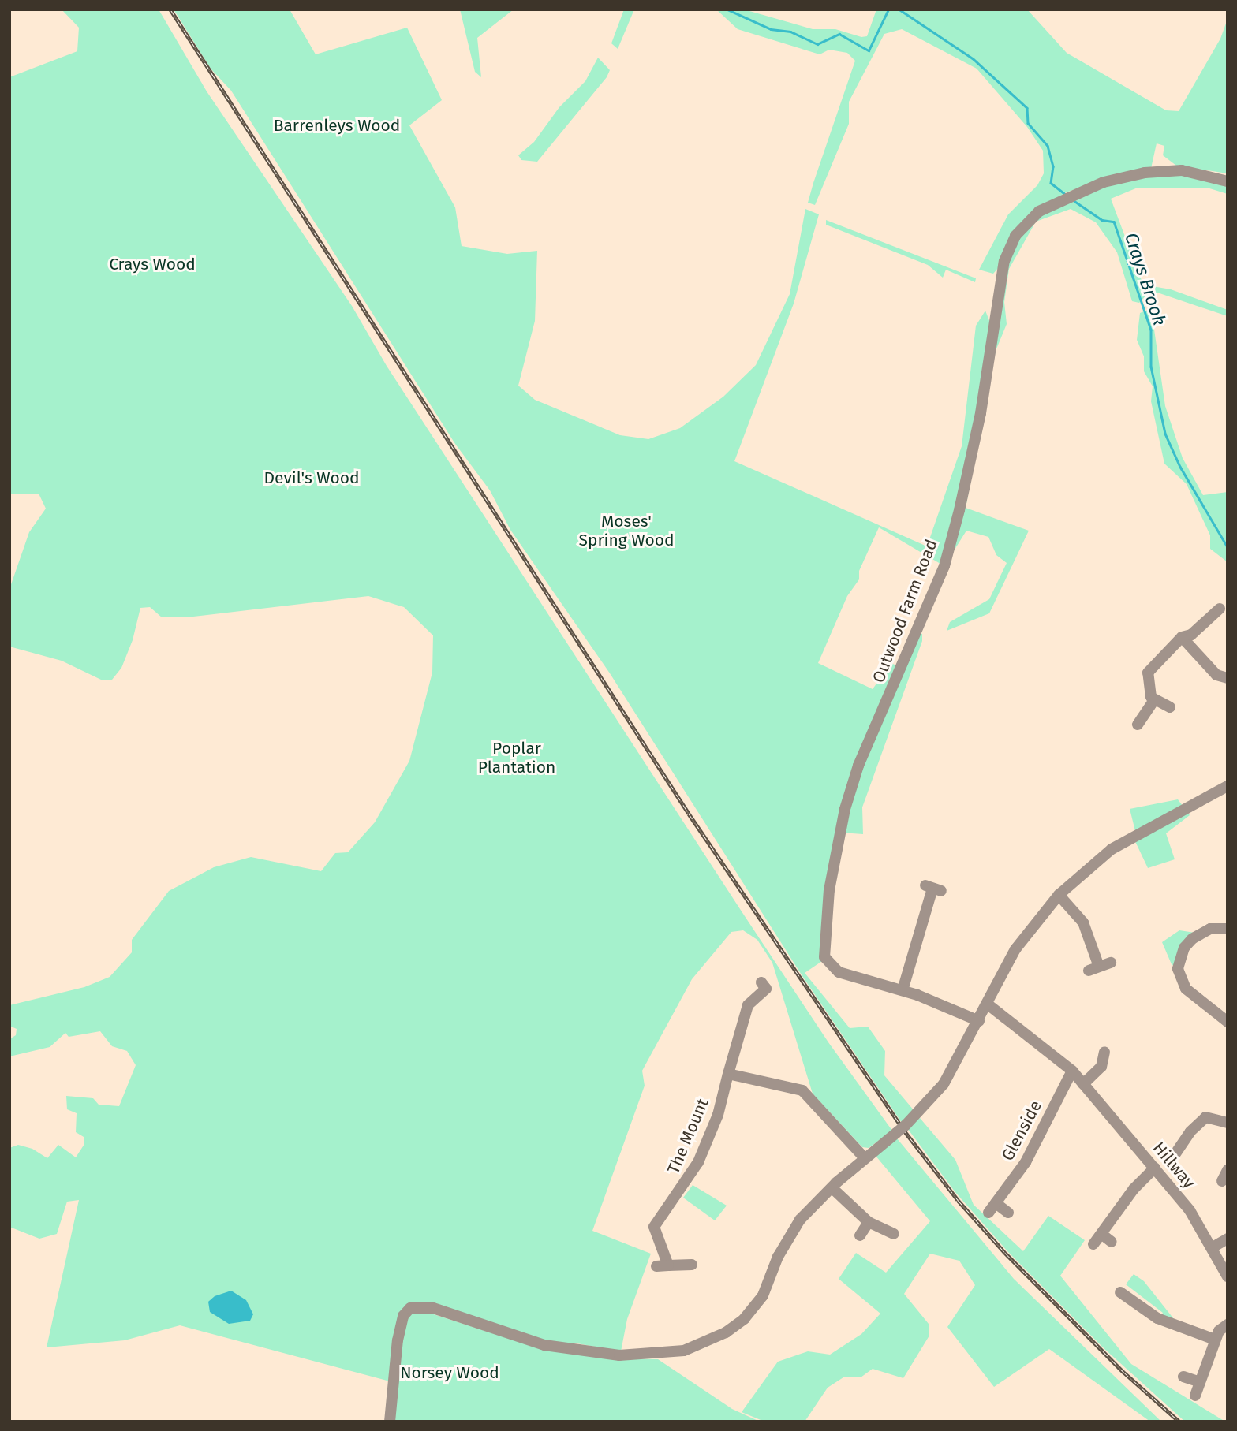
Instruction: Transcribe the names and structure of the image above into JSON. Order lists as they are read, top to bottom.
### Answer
{
  "streets": {
    "street": [
      "Outwood Farm Road",
      "Glenside",
      "The Mount",
      "Hillway"
    ]
  },
  "crossings": [
    ["Glenside", "Hillway"]
  ],
  "water": ["Crays Brook"],
  "parks": [
    "Barrenleys Wood",
    "Crays Wood",
    "Devil's Wood",
    "Moses' Spring Wood",
    "Poplar Plantation",
    "Norsey Wood"
  ]
}
